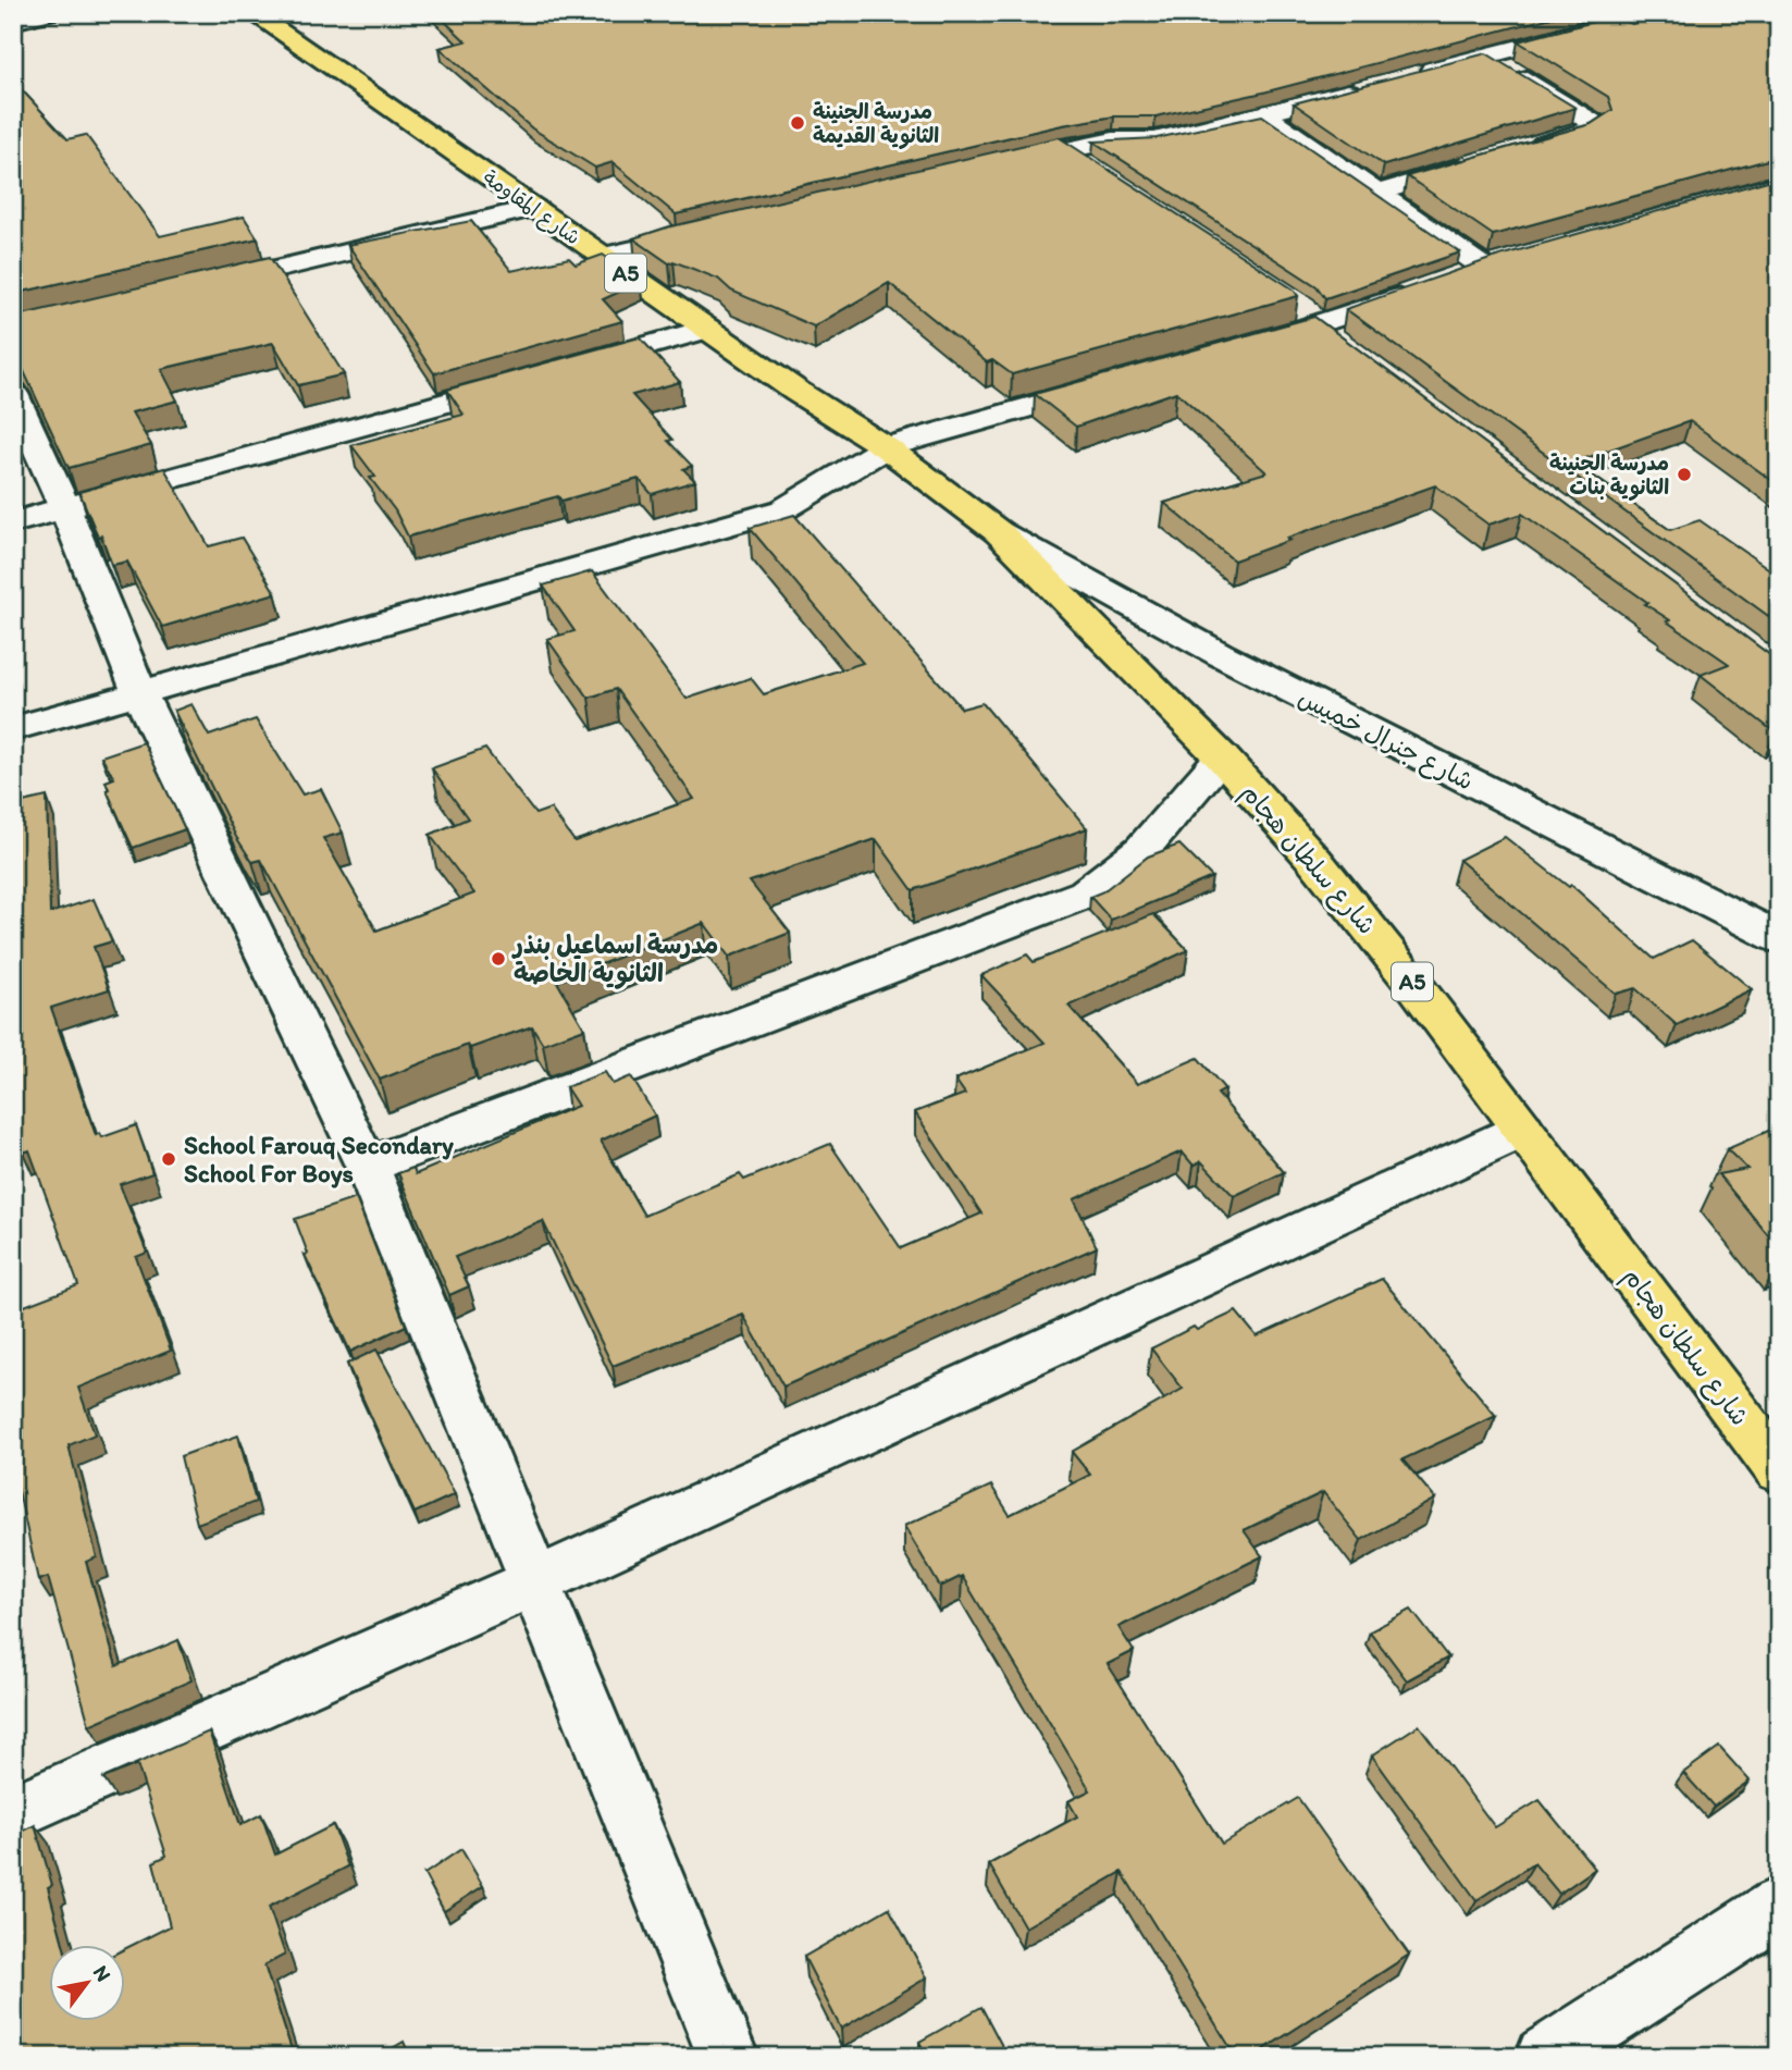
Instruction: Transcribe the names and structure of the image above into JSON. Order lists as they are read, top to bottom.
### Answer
{
  "streets": {
    "highway": ["شارع المقاومة", "A5", "شارع سلطان هجام"],
    "street": ["شارع جنرال خميس"]
  },
  "crossings": [
    ["شارع المقاومة", "شارع جنرال خميس"],
    ["شارع المقاومة", "شارع سلطان هجام"],
    ["شارع جنرال خميس", "شارع سلطان هجام"]
  ],
  "places": [
    "مدرسة الجنينة الثانوية القديمة",
    "مدرسة الجنينة الثانوية بنات",
    "مدرسة اسماعيل بنذر الثانوية الخاصة",
    "School Farouq Secondary School For Boys"
  ],
  "north": "top right"
}
